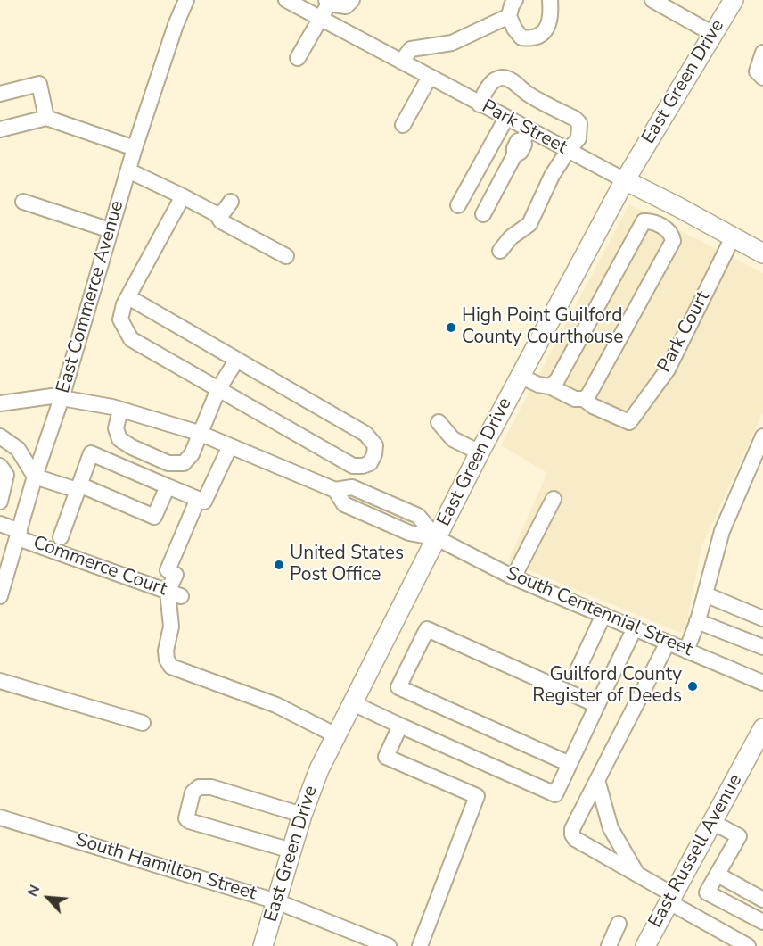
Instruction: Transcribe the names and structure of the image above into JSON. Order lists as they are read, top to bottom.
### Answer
{
  "streets": {
    "main road": ["East Green Drive", "Park Street", "East Russell Avenue"],
    "street": [
      "East Commerce Avenue",
      "Park Court",
      "Commerce Court",
      "South Centennial Street",
      "South Hamilton Street"
    ]
  },
  "crossings": [
    ["East Green Drive", "Park Street"],
    ["East Green Drive", "South Centennial Street"],
    ["East Green Drive", "South Hamilton Street"],
    ["Park Street", "Park Court"],
    ["East Commerce Avenue", "Commerce Court"],
    ["East Commerce Avenue", "South Centennial Street"]
  ],
  "places": ["High Point Guilford County Courthouse", "United States Post Office", "Guilford County Register of Deeds"],
  "north": "top left"
}
